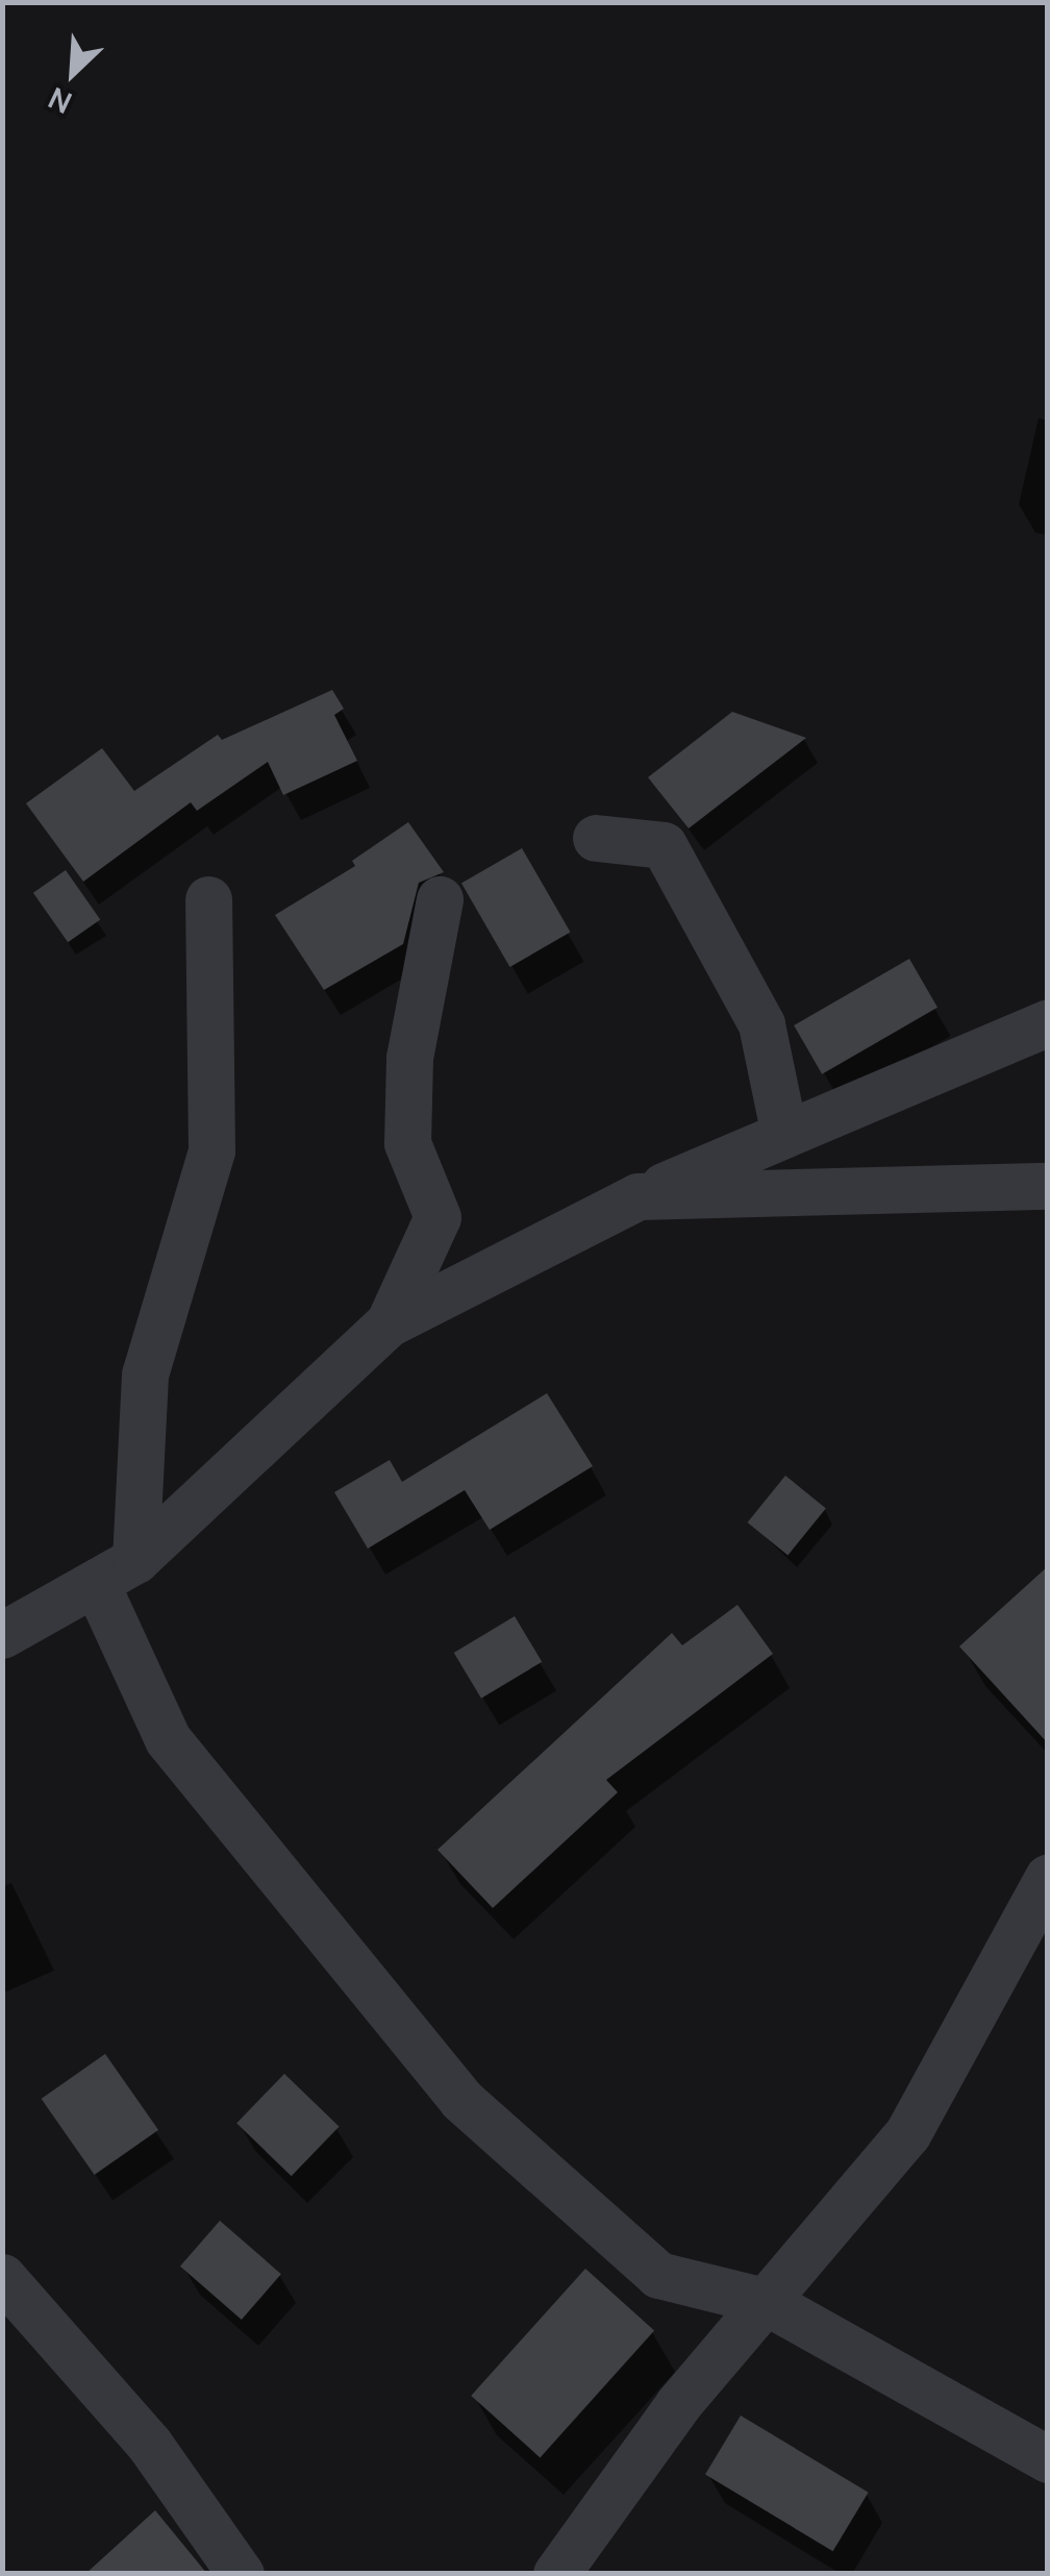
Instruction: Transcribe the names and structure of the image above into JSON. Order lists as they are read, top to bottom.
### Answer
{
  "north": "bottom left"
}
